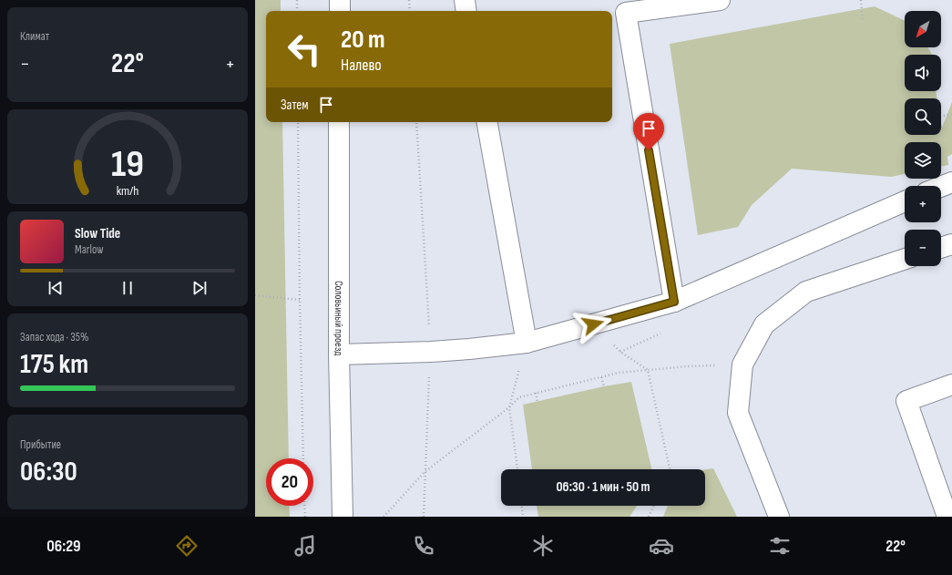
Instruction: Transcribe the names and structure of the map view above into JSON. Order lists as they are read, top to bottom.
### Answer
{
  "streets": {
    "street": ["Соловьиный проезд"]
  },
  "north": "bottom left",
  "page": {
    "tile": [
      "Климат",
      ["Запас хода · 35%", "175 km"],
      ["Прибытие", "06:30"]
    ],
    "map_buttons": ["+", "−"],
    "turn": ["20 m", "Налево"],
    "heat": ["−", "22°", "+"],
    "then": "Затем",
    "song": ["Slow Tide", "Marlow"],
    "limit": "20",
    "trip": "06:30 · 1 мин · 50 m",
    "tabs": ["06:29", "22°"],
    "gauge": ["19", "km/h"]
  }
}
